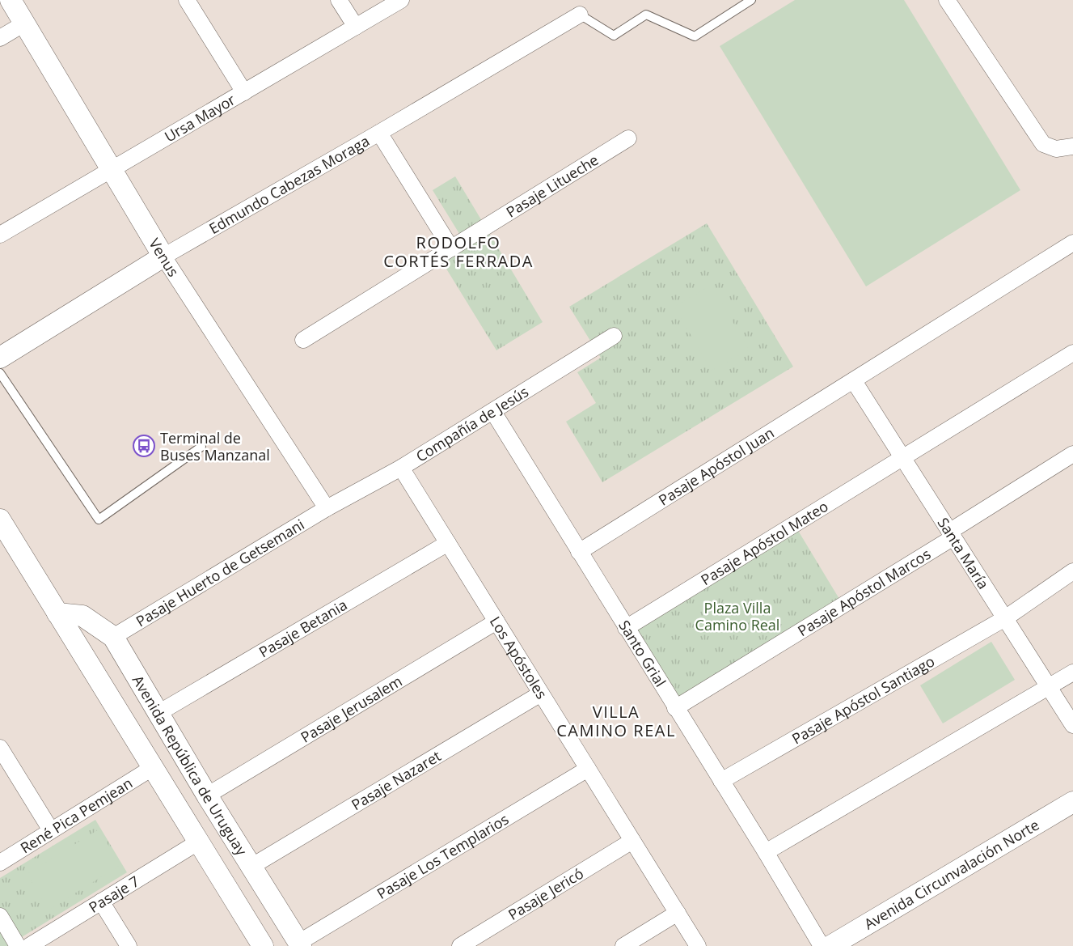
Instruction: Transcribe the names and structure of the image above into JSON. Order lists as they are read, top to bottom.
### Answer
{
  "streets": {
    "street": [
      "Ursa Mayor",
      "Edmundo Cabezas Moraga",
      "Pasaje Litueche",
      "Venus",
      "Compañía de Jesús",
      "Pasaje Apóstol Juan",
      "Pasaje Apóstol Mateo",
      "Santa María",
      "Pasaje Huerto de Getsemani",
      "Pasaje Apóstol Marcos",
      "Pasaje Betania",
      "Santo Grial",
      "Los Apóstoles",
      "Pasaje Apóstol Santiago",
      "Pasaje Jerusalem",
      "Avenida República de Uruguay",
      "Pasaje Nazaret",
      "René Pica Pemjean",
      "Pasaje Los Templarios",
      "Avenida Circunvalación Norte",
      "Pasaje Jericó",
      "Pasaje 7"
    ]
  },
  "crossings": [
    ["Ursa Mayor", "Venus"],
    ["Edmundo Cabezas Moraga", "Venus"],
    ["Venus", "Compañía de Jesús"],
    ["Venus", "Pasaje Huerto de Getsemani"],
    ["Compañía de Jesús", "Pasaje Huerto de Getsemani"],
    ["Compañía de Jesús", "Santo Grial"],
    ["Compañía de Jesús", "Los Apóstoles"],
    ["Pasaje Apóstol Juan", "Santa María"],
    ["Pasaje Apóstol Juan", "Santo Grial"],
    ["Pasaje Apóstol Mateo", "Santa María"],
    ["Pasaje Apóstol Mateo", "Santo Grial"],
    ["Santa María", "Pasaje Apóstol Marcos"],
    ["Santa María", "Pasaje Apóstol Santiago"],
    ["Pasaje Huerto de Getsemani", "Avenida República de Uruguay"],
    ["Pasaje Apóstol Marcos", "Santo Grial"],
    ["Pasaje Betania", "Los Apóstoles"],
    ["Pasaje Betania", "Avenida República de Uruguay"],
    ["Santo Grial", "Pasaje Apóstol Santiago"],
    ["Los Apóstoles", "Pasaje Jerusalem"],
    ["Los Apóstoles", "Pasaje Nazaret"],
    ["Los Apóstoles", "Pasaje Los Templarios"],
    ["Los Apóstoles", "Pasaje Jericó"],
    ["Pasaje Jerusalem", "Avenida República de Uruguay"],
    ["Avenida República de Uruguay", "Pasaje Nazaret"],
    ["Avenida República de Uruguay", "Pasaje Los Templarios"]
  ],
  "districts": ["RODOLFO CORTÉS FERRADA", "VILLA CAMINO REAL"],
  "parks": ["Plaza Villa Camino Real"],
  "places": {
    "bus stop": ["Terminal de Buses Manzanal"]
  }
}
